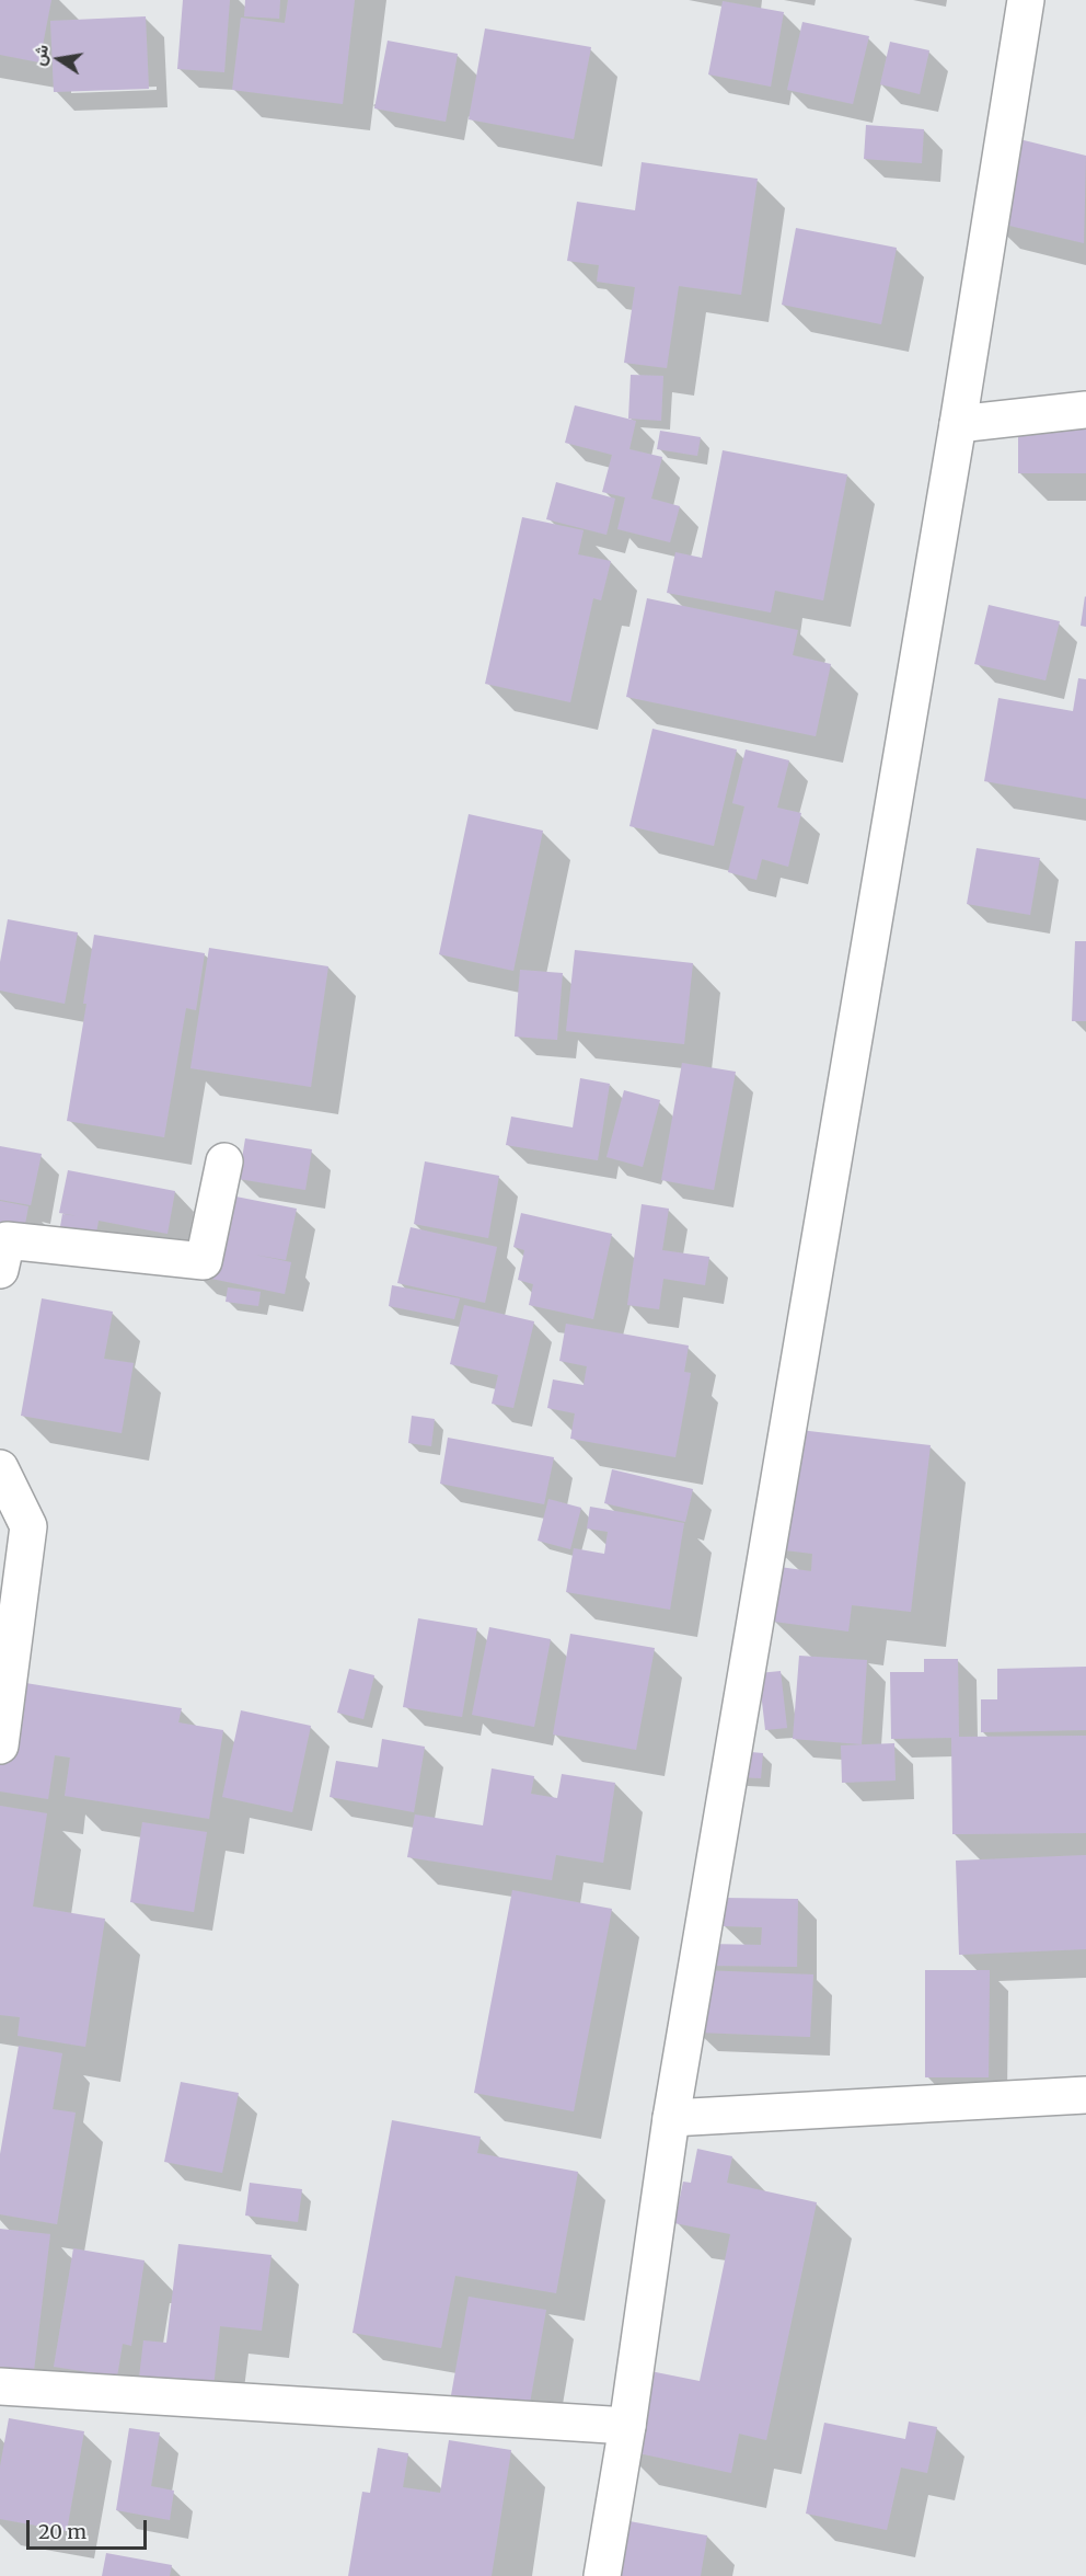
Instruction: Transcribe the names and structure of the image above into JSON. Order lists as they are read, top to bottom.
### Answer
{
  "scale_bar": "20 m",
  "north": "left"
}
